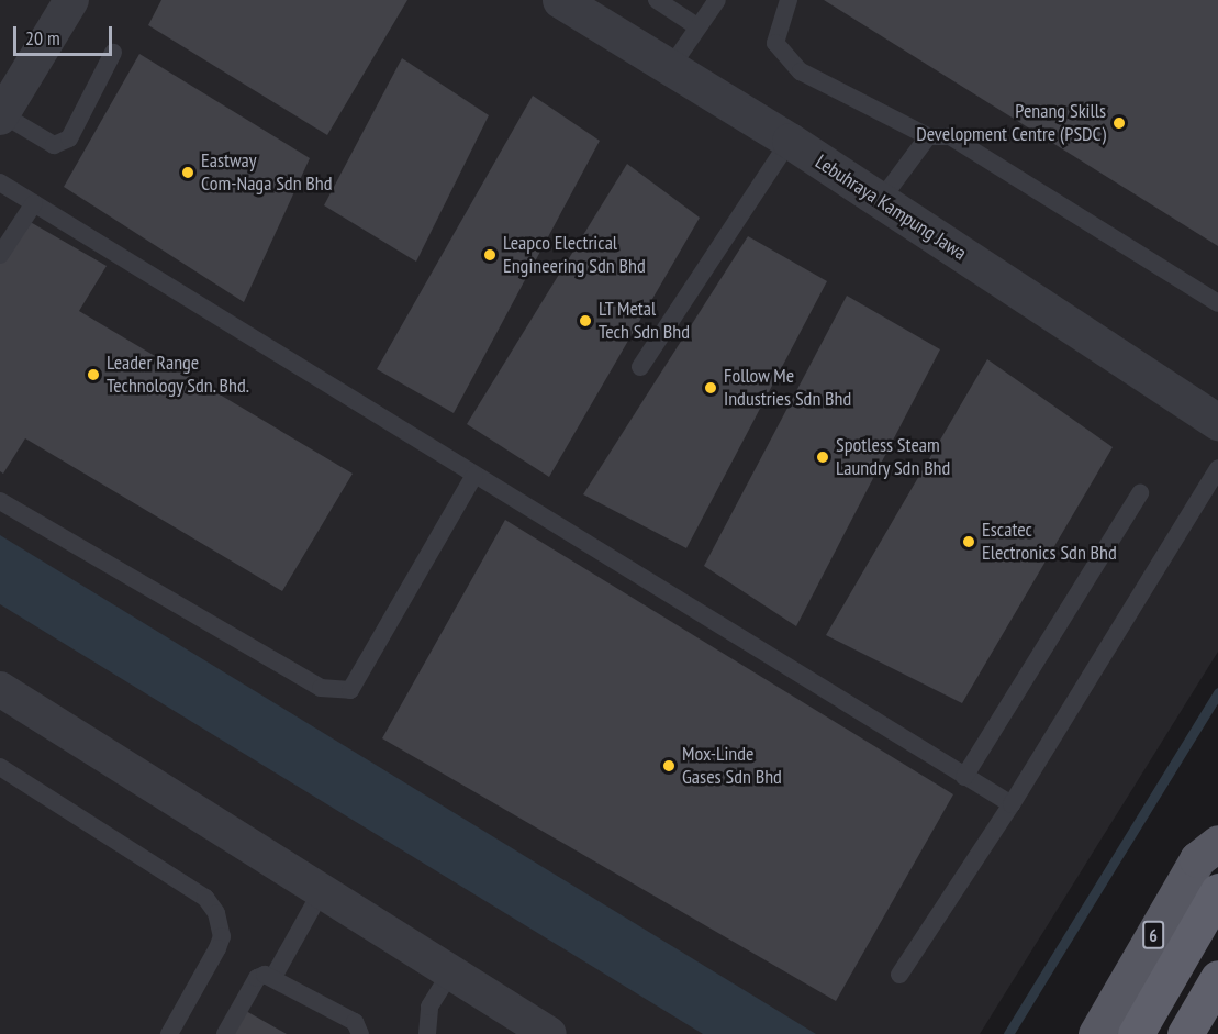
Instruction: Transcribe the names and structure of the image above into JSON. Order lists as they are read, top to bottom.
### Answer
{
  "streets": {
    "highway": ["6"],
    "street": ["Lebuhraya Kampung Jawa"]
  },
  "places": [
    "Penang Skills Development Centre (PSDC)",
    "Eastway Com-Naga Sdn Bhd",
    "Leapco Electrical Engineering Sdn Bhd",
    "LT Metal Tech Sdn Bhd",
    "Leader Range Technology Sdn. Bhd.",
    "Follow Me Industries Sdn Bhd",
    "Spotless Steam Laundry Sdn Bhd",
    "Escatec Electronics Sdn Bhd",
    "Mox-Linde Gases Sdn Bhd"
  ],
  "scale_bar": "20 m"
}
